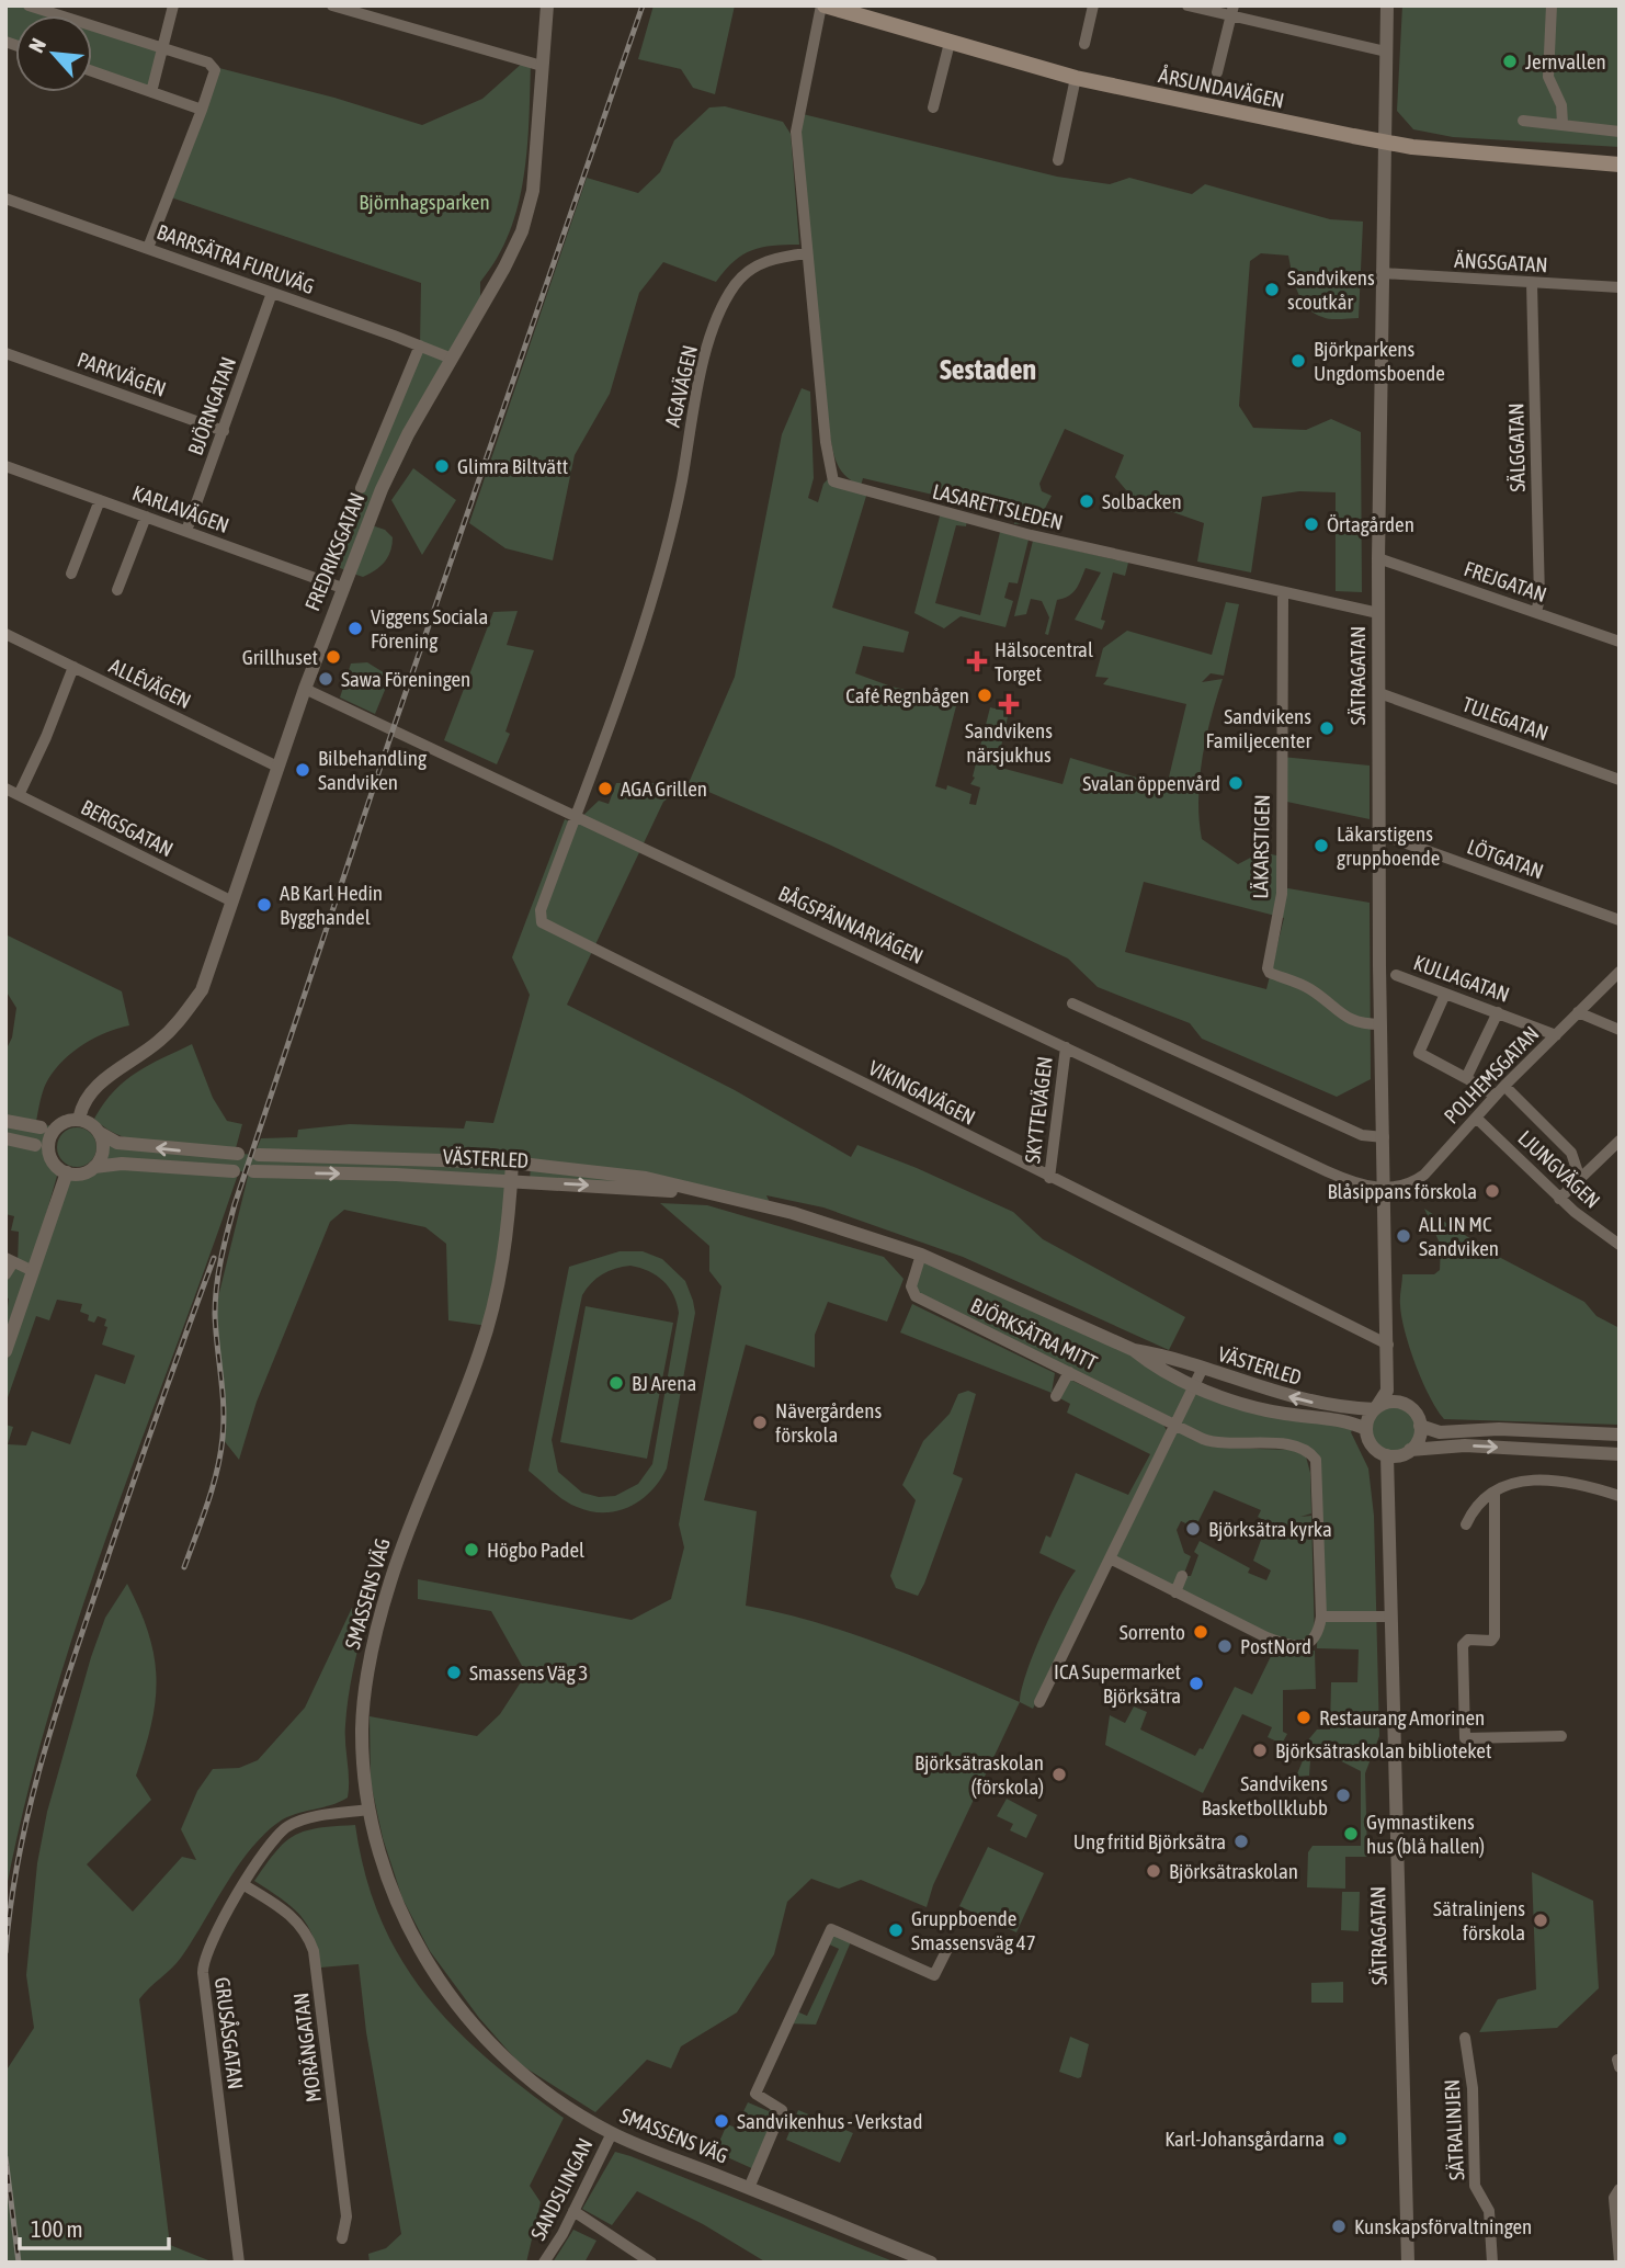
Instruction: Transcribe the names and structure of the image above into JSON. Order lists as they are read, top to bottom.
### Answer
{
  "streets": {
    "main road": ["ÅRSUNDAVÄGEN"],
    "street": [
      "BARRSÄTRA FURUVÄG",
      "ÄNGSGATAN",
      "PARKVÄGEN",
      "AGAVÄGEN",
      "BJÖRNGATAN",
      "SÄLGGATAN",
      "LASARETTSLEDEN",
      "KARLAVÄGEN",
      "FREDRIKSGATAN",
      "FREJGATAN",
      "SÄTRAGATAN",
      "ALLÉVÄGEN",
      "TULEGATAN",
      "BERGSGATAN",
      "LÄKARSTIGEN",
      "LÖTGATAN",
      "BÅGSPÄNNARVÄGEN",
      "KULLAGATAN",
      "POLHEMSGATAN",
      "VIKINGAVÄGEN",
      "SKYTTEVÄGEN",
      "VÄSTERLED",
      "LJUNGVÄGEN",
      "BJÖRKSÄTRA MITT",
      "SMASSENS VÄG",
      "GRUSÅSGATAN",
      "MORÄNGATAN",
      "SÄTRALINJEN",
      "SANDSLINGAN"
    ]
  },
  "crossings": [
    ["ÅRSUNDAVÄGEN", "SÄTRAGATAN"],
    ["BARRSÄTRA FURUVÄG", "BJÖRNGATAN"],
    ["BARRSÄTRA FURUVÄG", "FREDRIKSGATAN"],
    ["ÄNGSGATAN", "SÄLGGATAN"],
    ["ÄNGSGATAN", "SÄTRAGATAN"],
    ["PARKVÄGEN", "BJÖRNGATAN"],
    ["AGAVÄGEN", "LASARETTSLEDEN"],
    ["AGAVÄGEN", "BÅGSPÄNNARVÄGEN"],
    ["AGAVÄGEN", "VIKINGAVÄGEN"],
    ["BJÖRNGATAN", "KARLAVÄGEN"],
    ["SÄLGGATAN", "FREJGATAN"],
    ["LASARETTSLEDEN", "SÄTRAGATAN"],
    ["LASARETTSLEDEN", "LÄKARSTIGEN"],
    ["KARLAVÄGEN", "FREDRIKSGATAN"],
    ["FREDRIKSGATAN", "ALLÉVÄGEN"],
    ["FREDRIKSGATAN", "BERGSGATAN"],
    ["FREDRIKSGATAN", "BÅGSPÄNNARVÄGEN"],
    ["FREJGATAN", "SÄTRAGATAN"],
    ["SÄTRAGATAN", "TULEGATAN"],
    ["SÄTRAGATAN", "LÄKARSTIGEN"],
    ["SÄTRAGATAN", "LÖTGATAN"],
    ["SÄTRAGATAN", "BÅGSPÄNNARVÄGEN"],
    ["SÄTRAGATAN", "POLHEMSGATAN"],
    ["SÄTRAGATAN", "VIKINGAVÄGEN"],
    ["SÄTRAGATAN", "VÄSTERLED"],
    ["BÅGSPÄNNARVÄGEN", "POLHEMSGATAN"],
    ["BÅGSPÄNNARVÄGEN", "VIKINGAVÄGEN"],
    ["BÅGSPÄNNARVÄGEN", "SKYTTEVÄGEN"],
    ["KULLAGATAN", "POLHEMSGATAN"],
    ["POLHEMSGATAN", "LJUNGVÄGEN"],
    ["VIKINGAVÄGEN", "SKYTTEVÄGEN"],
    ["VÄSTERLED", "BJÖRKSÄTRA MITT"],
    ["VÄSTERLED", "SMASSENS VÄG"],
    ["SMASSENS VÄG", "GRUSÅSGATAN"],
    ["SMASSENS VÄG", "SANDSLINGAN"],
    ["GRUSÅSGATAN", "MORÄNGATAN"]
  ],
  "districts": ["Sestaden"],
  "parks": ["Björnhagsparken"],
  "places": {
    "other": [
      "Jernvallen",
      "Sandvikens scoutkår",
      "Björkparkens Ungdomsboende",
      "Glimra Biltvätt",
      "Solbacken",
      "Örtagården",
      "Viggens Sociala Förening",
      "Grillhuset",
      "Sawa Föreningen",
      "Café Regnbågen",
      "Sandvikens Familjecenter",
      "Bilbehandling Sandviken",
      "Svalan öppenvård",
      "AGA Grillen",
      "Läkarstigens gruppboende",
      "AB Karl Hedin Bygghandel",
      "Blåsippans förskola",
      "ALL IN MC Sandviken",
      "BJ Arena",
      "Nävergårdens förskola",
      "Björksätra kyrka",
      "Högbo Padel",
      "Sorrento",
      "PostNord",
      "Smassens Väg 3",
      "ICA Supermarket Björksätra",
      "Restaurang Amorinen",
      "Björksätraskolan biblioteket",
      "Björksätraskolan (förskola)",
      "Sandvikens Basketbollklubb",
      "Gymnastikens hus (blå hallen)",
      "Ung fritid Björksätra",
      "Björksätraskolan",
      "Sätralinjens förskola",
      "Gruppboende Smassensväg 47",
      "Sandvikenhus - Verkstad",
      "Karl-Johansgårdarna",
      "Kunskapsförvaltningen"
    ],
    "health": ["Hälsocentral Torget", "Sandvikens närsjukhus"]
  },
  "scale_bar": "100 m",
  "north": "top left"
}
